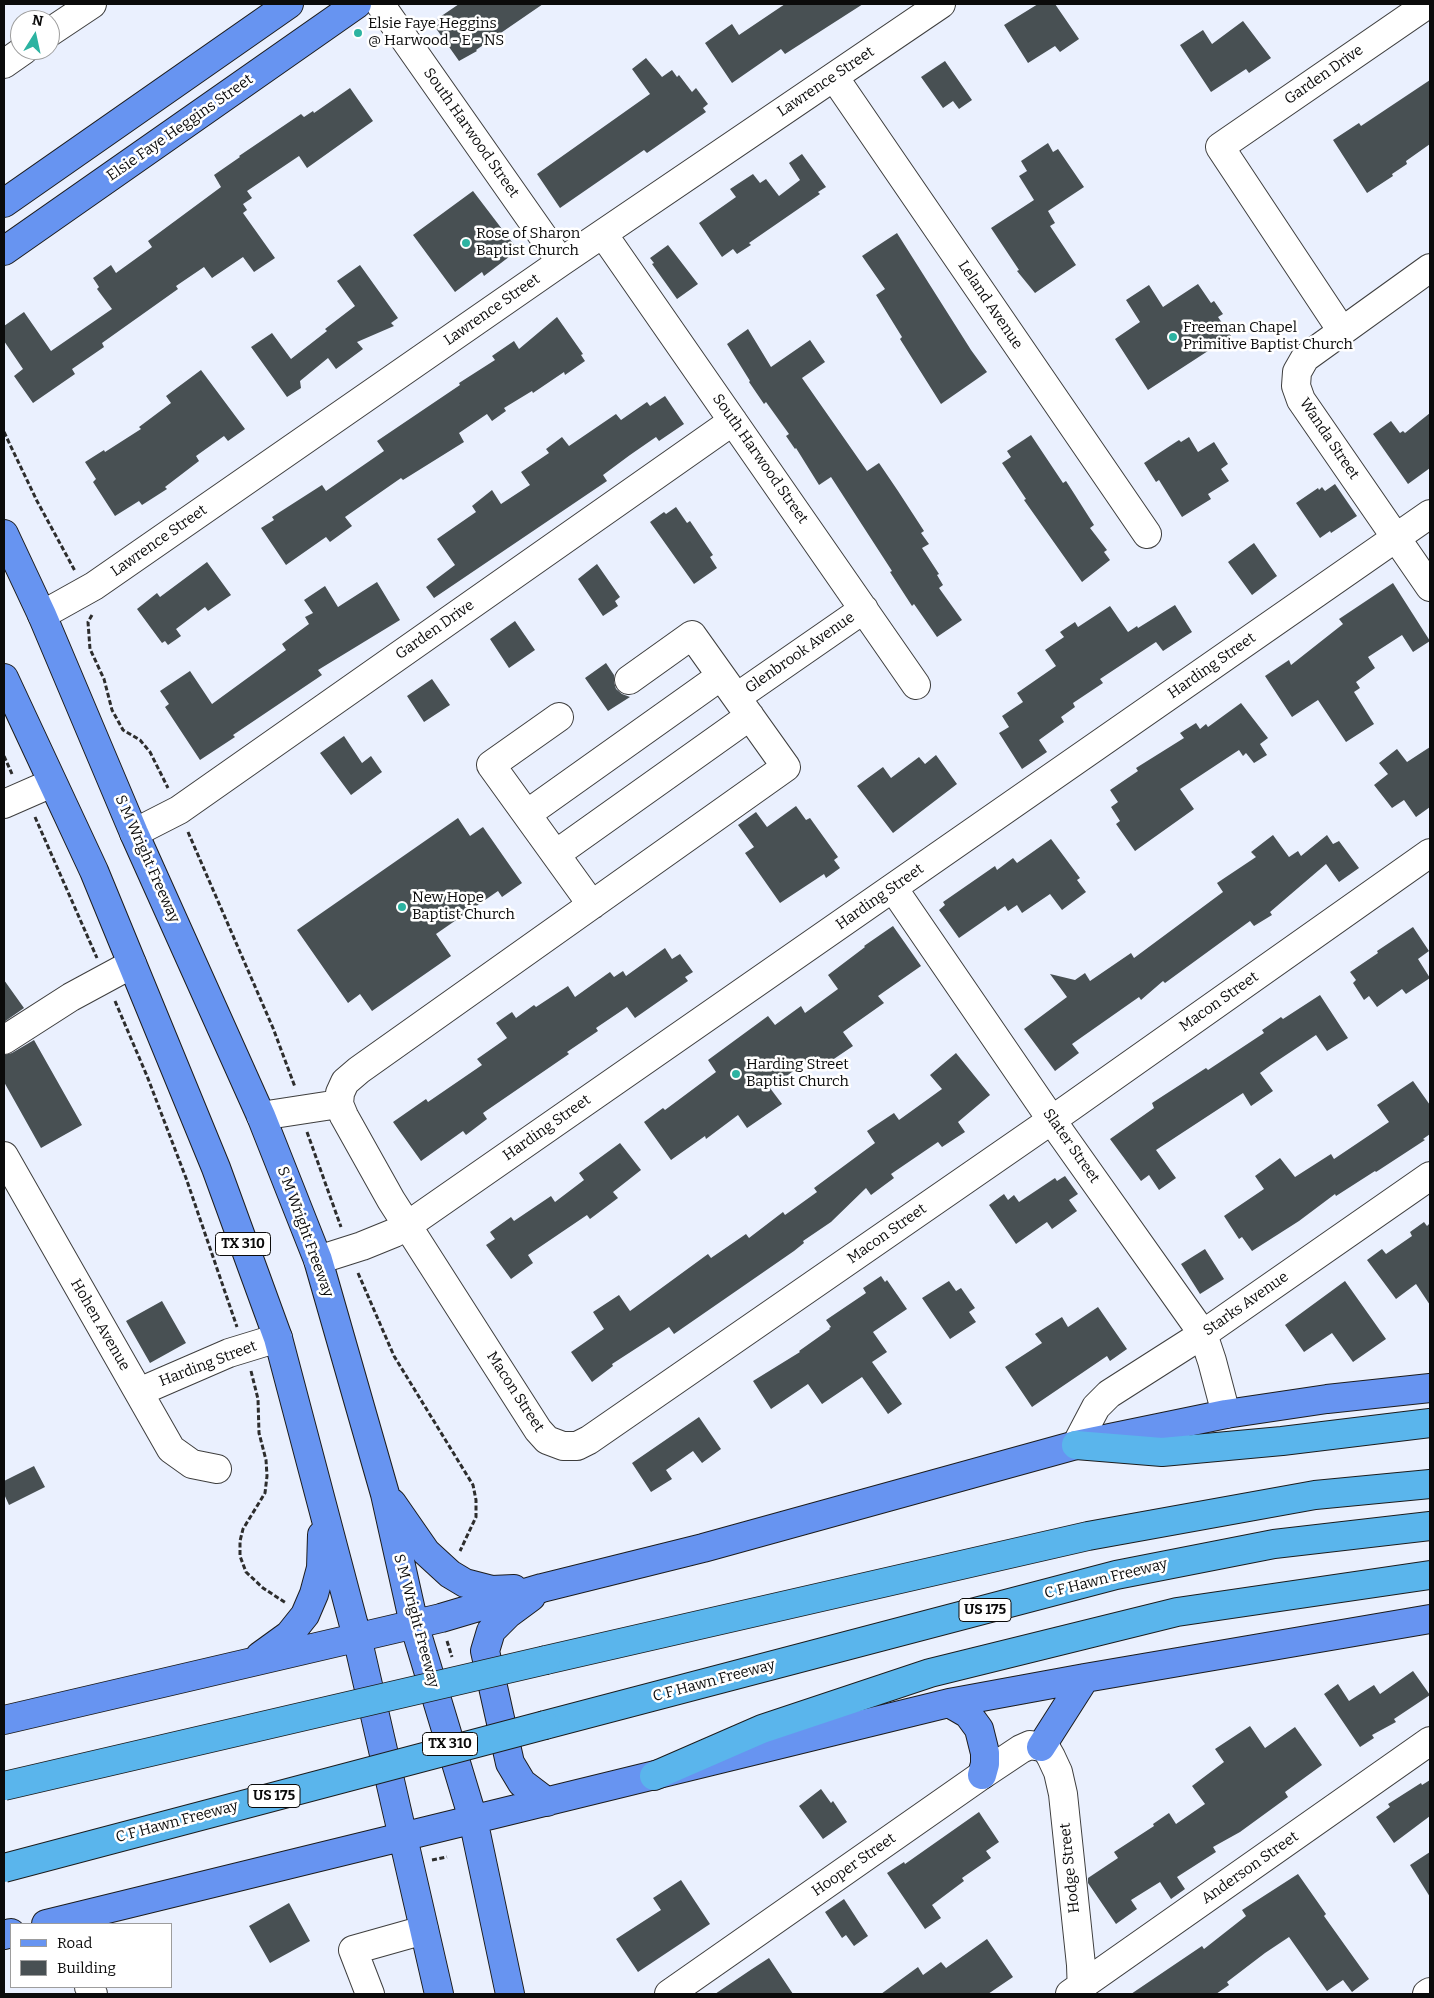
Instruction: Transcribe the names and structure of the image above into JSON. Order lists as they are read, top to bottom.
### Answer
{
  "streets": {
    "highway": ["C F Hawn Freeway", "US 175"],
    "main road": ["Elsie Faye Heggins Street", "S M Wright Freeway", "TX 310"],
    "street": [
      "Garden Drive",
      "Lawrence Street",
      "South Harwood Street",
      "Leland Avenue",
      "Wanda Street",
      "Glenbrook Avenue",
      "Harding Street",
      "Macon Street",
      "Slater Street",
      "Starks Avenue",
      "Hohen Avenue",
      "Hooper Street",
      "Hodge Street",
      "Anderson Street"
    ]
  },
  "crossings": [
    ["Garden Drive", "South Harwood Street"],
    ["Garden Drive", "Wanda Street"],
    ["Garden Drive", "S M Wright Freeway"],
    ["Lawrence Street", "South Harwood Street"],
    ["Lawrence Street", "Leland Avenue"],
    ["Lawrence Street", "S M Wright Freeway"],
    ["South Harwood Street", "Glenbrook Avenue"],
    ["Wanda Street", "Harding Street"],
    ["Harding Street", "S M Wright Freeway"],
    ["Harding Street", "Macon Street"],
    ["Harding Street", "Slater Street"],
    ["Harding Street", "TX 310"],
    ["Harding Street", "Hohen Avenue"],
    ["Macon Street", "Slater Street"],
    ["Slater Street", "Starks Avenue"],
    ["Hooper Street", "Hodge Street"],
    ["Hodge Street", "Anderson Street"]
  ],
  "places": [
    "Elsie Faye Heggins @ Harwood - E - NS",
    "Rose of Sharon Baptist Church",
    "Freeman Chapel Primitive Baptist Church",
    "New Hope Baptist Church",
    "Harding Street Baptist Church"
  ],
  "legend": ["Road", "Building"],
  "north": "top"
}
